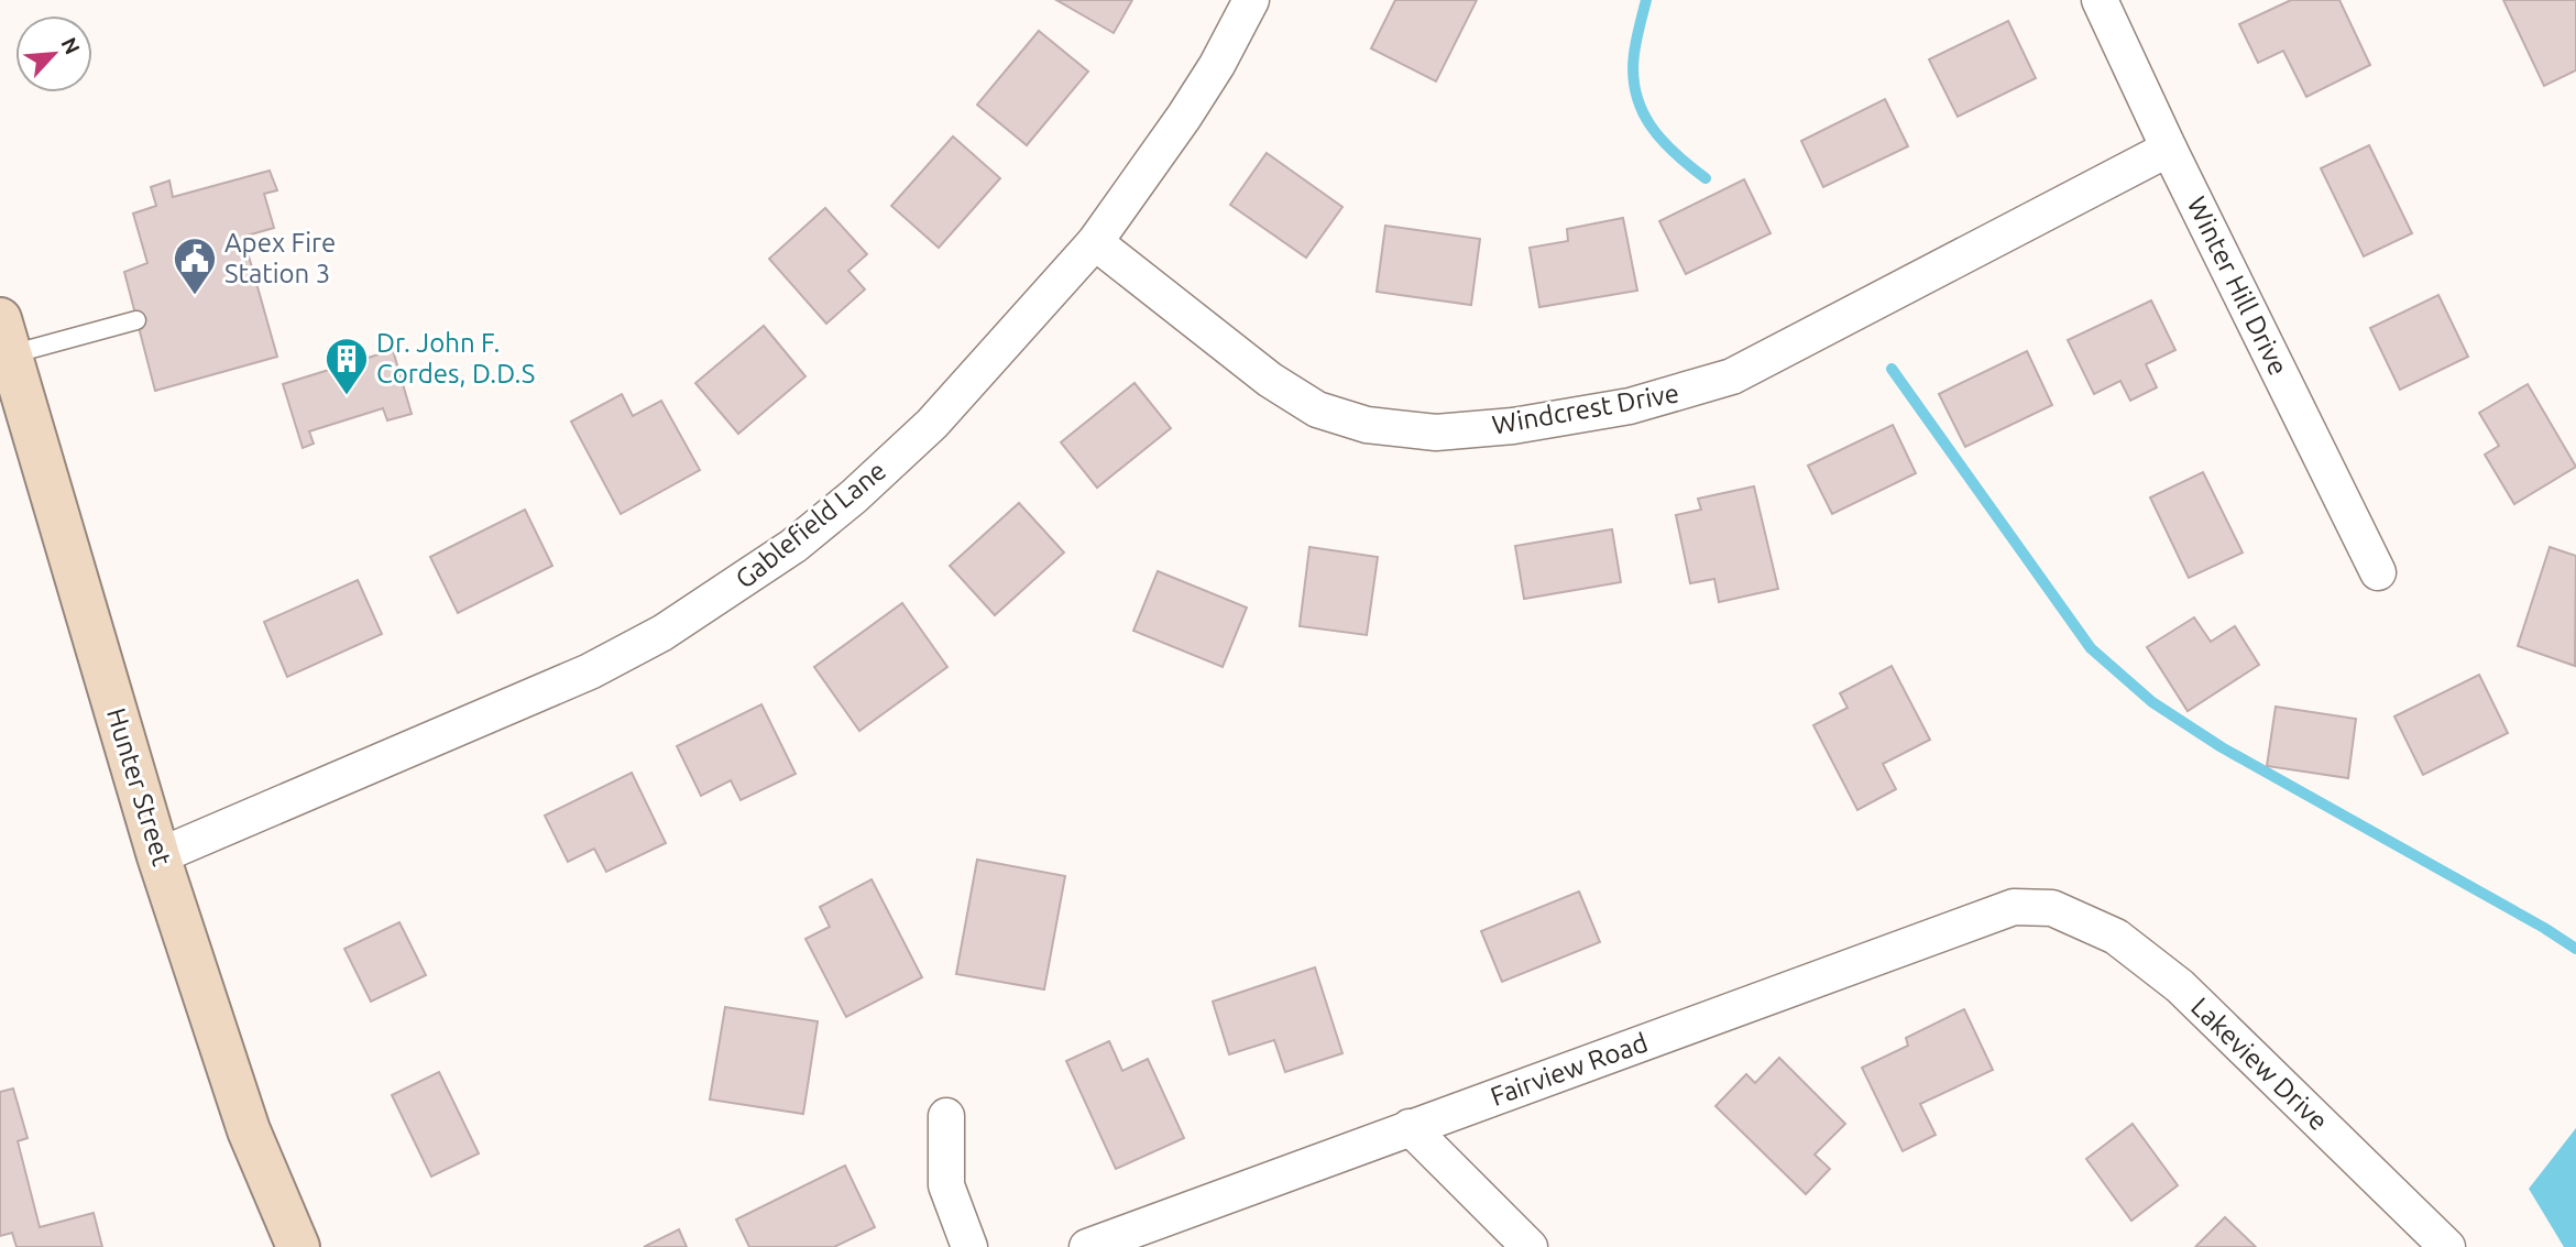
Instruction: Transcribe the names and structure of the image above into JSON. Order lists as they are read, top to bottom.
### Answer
{
  "streets": {
    "street": [
      "Winter Hill Drive",
      "Windcrest Drive",
      "Gablefield Lane",
      "Hunter Street",
      "Lakeview Drive",
      "Fairview Road"
    ]
  },
  "crossings": [
    ["Winter Hill Drive", "Windcrest Drive"],
    ["Windcrest Drive", "Gablefield Lane"],
    ["Gablefield Lane", "Hunter Street"],
    ["Lakeview Drive", "Fairview Road"]
  ],
  "places": {
    "public building": ["Apex Fire Station 3"],
    "building": ["Dr. John F. Cordes, D.D.S"]
  },
  "north": "top right"
}
